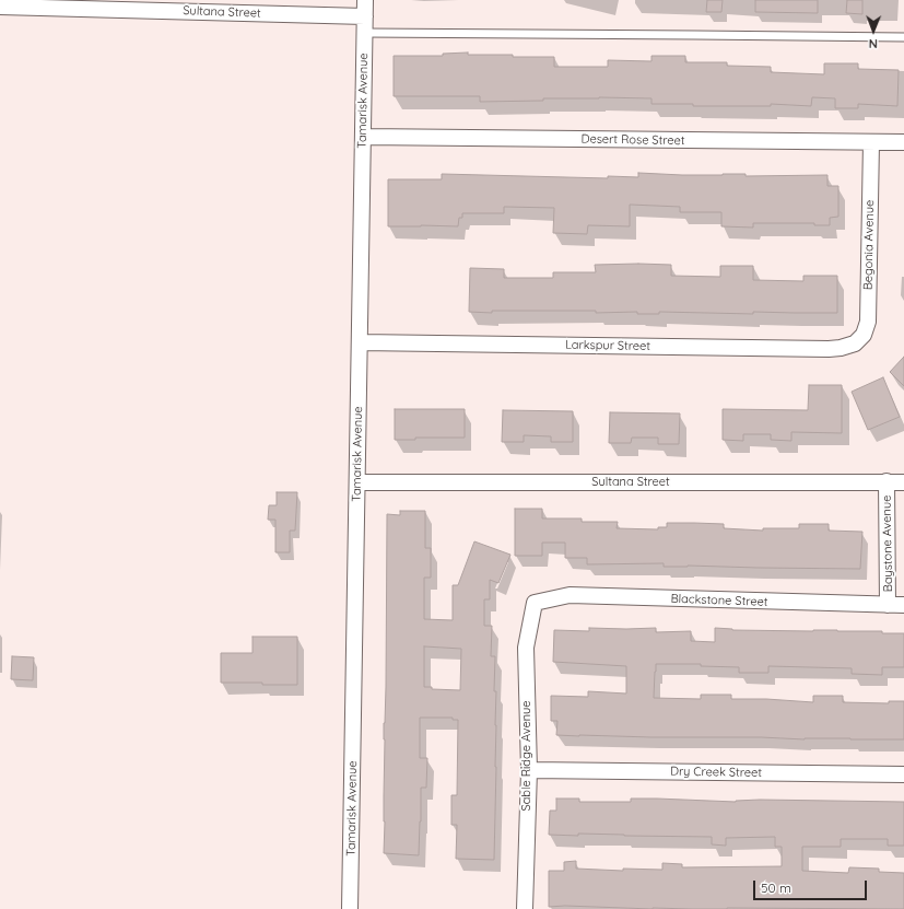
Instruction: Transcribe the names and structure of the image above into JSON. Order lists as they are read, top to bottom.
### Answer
{
  "streets": {
    "street": [
      "Sultana Street",
      "Tamarisk Avenue",
      "Desert Rose Street",
      "Begonia Avenue",
      "Larkspur Street",
      "Baystone Avenue",
      "Blackstone Street",
      "Sable Ridge Avenue",
      "Dry Creek Street"
    ]
  },
  "crossings": [
    ["Sultana Street", "Tamarisk Avenue"],
    ["Sultana Street", "Baystone Avenue"],
    ["Tamarisk Avenue", "Desert Rose Street"],
    ["Tamarisk Avenue", "Larkspur Street"],
    ["Desert Rose Street", "Begonia Avenue"],
    ["Begonia Avenue", "Larkspur Street"],
    ["Baystone Avenue", "Blackstone Street"],
    ["Blackstone Street", "Sable Ridge Avenue"],
    ["Sable Ridge Avenue", "Dry Creek Street"]
  ],
  "scale_bar": "50 m",
  "north": "bottom"
}
